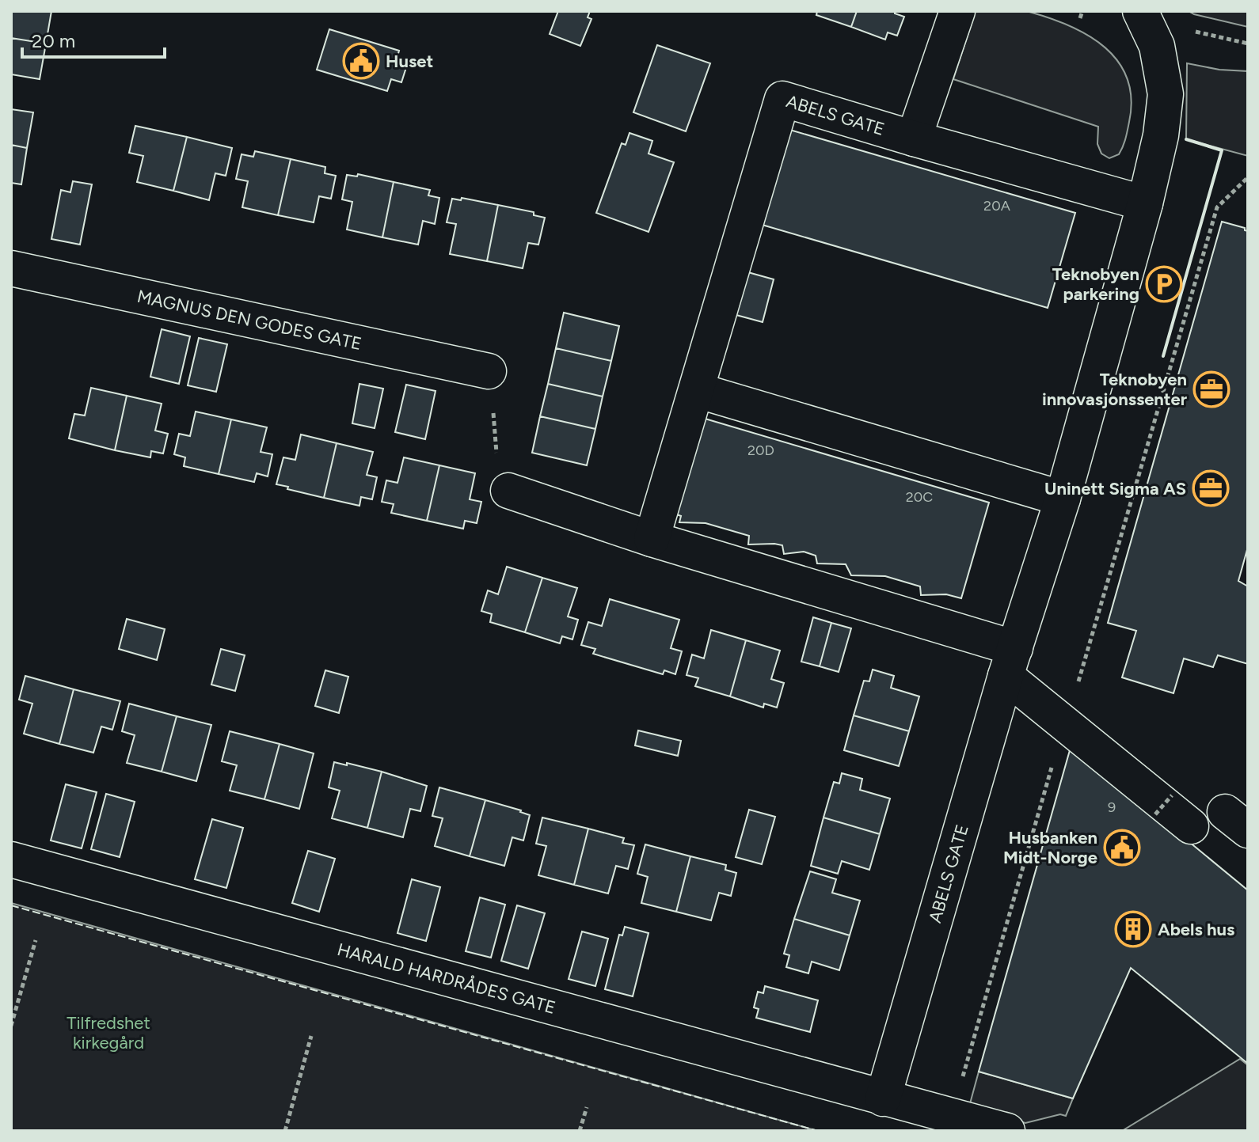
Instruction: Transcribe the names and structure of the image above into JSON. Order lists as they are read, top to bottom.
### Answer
{
  "streets": {
    "street": ["ABELS GATE", "MAGNUS DEN GODES GATE", "HARALD HARDRÅDES GATE"]
  },
  "crossings": [
    ["ABELS GATE", "HARALD HARDRÅDES GATE"]
  ],
  "parks": ["Tilfredshet kirkegård"],
  "places": {
    "public building": ["Huset", "Husbanken Midt-Norge"],
    "parking": ["Teknobyen parkering"],
    "office": ["Teknobyen innovasjonssenter", "Uninett Sigma AS"],
    "building": ["Abels hus"]
  },
  "house_numbers": [
    "20A",
    "20D",
    "20C",
    "9"
  ],
  "scale_bar": "20 m"
}
